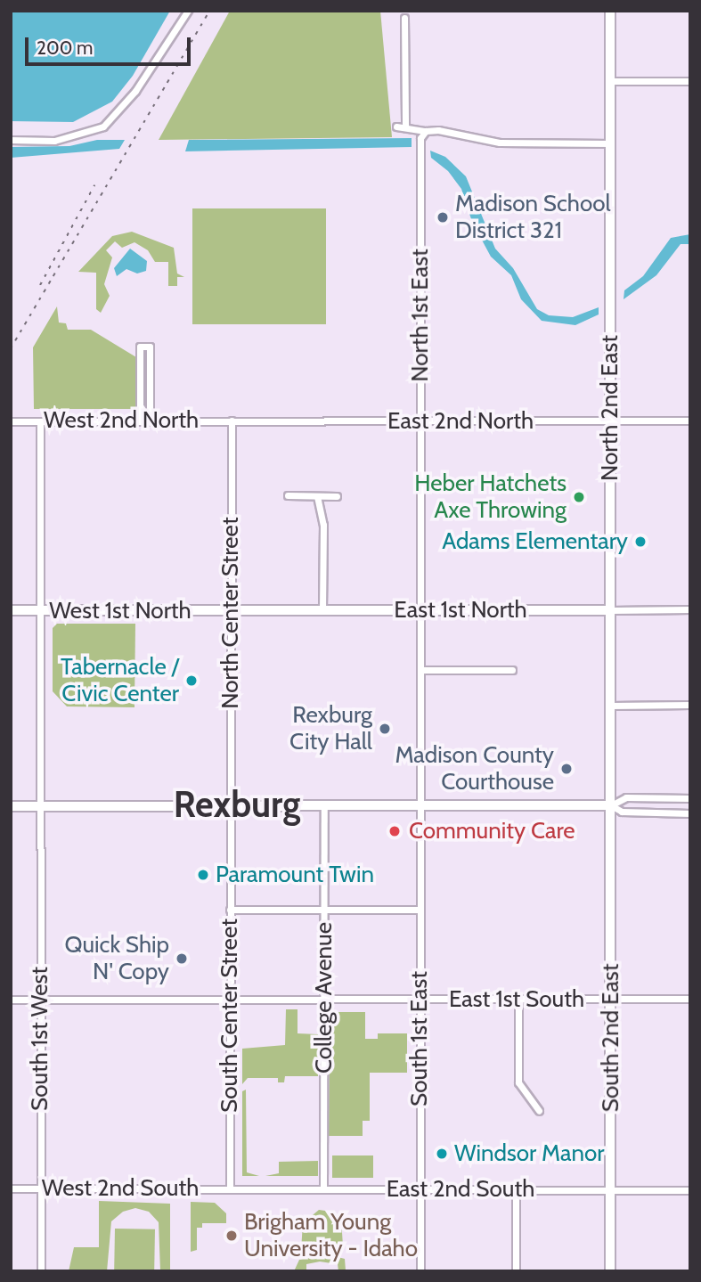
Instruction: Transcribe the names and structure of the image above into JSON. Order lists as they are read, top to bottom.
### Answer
{
  "streets": {
    "main road": [
      "North 2nd East",
      "East 1st North",
      "West 1st North",
      "South 2nd East"
    ],
    "street": [
      "North 1st East",
      "West 2nd North",
      "East 2nd North",
      "North Center Street",
      "College Avenue",
      "East 1st South",
      "South Center Street",
      "South 1st West",
      "South 1st East",
      "West 2nd South",
      "East 2nd South"
    ]
  },
  "crossings": [
    ["North 1st East", "East 2nd North"],
    ["North 1st East", "East 1st North"],
    ["North 1st East", "South 1st East"],
    ["North 2nd East", "East 2nd North"],
    ["North 2nd East", "East 1st North"],
    ["North 2nd East", "South 2nd East"],
    ["West 2nd North", "East 2nd North"],
    ["West 2nd North", "North Center Street"],
    ["West 2nd North", "South 1st West"],
    ["East 2nd North", "North Center Street"],
    ["East 1st North", "West 1st North"],
    ["East 1st North", "North Center Street"],
    ["West 1st North", "North Center Street"],
    ["West 1st North", "South 1st West"],
    ["North Center Street", "South Center Street"],
    ["College Avenue", "East 1st South"],
    ["College Avenue", "East 2nd South"],
    ["East 1st South", "South Center Street"],
    ["East 1st South", "South 2nd East"],
    ["East 1st South", "South 1st West"],
    ["East 1st South", "South 1st East"],
    ["South Center Street", "West 2nd South"],
    ["South Center Street", "East 2nd South"],
    ["South 2nd East", "East 2nd South"],
    ["South 1st West", "West 2nd South"],
    ["South 1st East", "East 2nd South"],
    ["West 2nd South", "East 2nd South"]
  ],
  "districts": ["Rexburg"],
  "places": [
    "Madison School District 321",
    "Heber Hatchets Axe Throwing",
    "Adams Elementary",
    "Tabernacle / Civic Center",
    "Rexburg City Hall",
    "Madison County Courthouse",
    "Community Care",
    "Paramount Twin",
    "Quick Ship N' Copy",
    "Windsor Manor",
    "Brigham Young University - Idaho"
  ],
  "scale_bar": "200 m"
}
